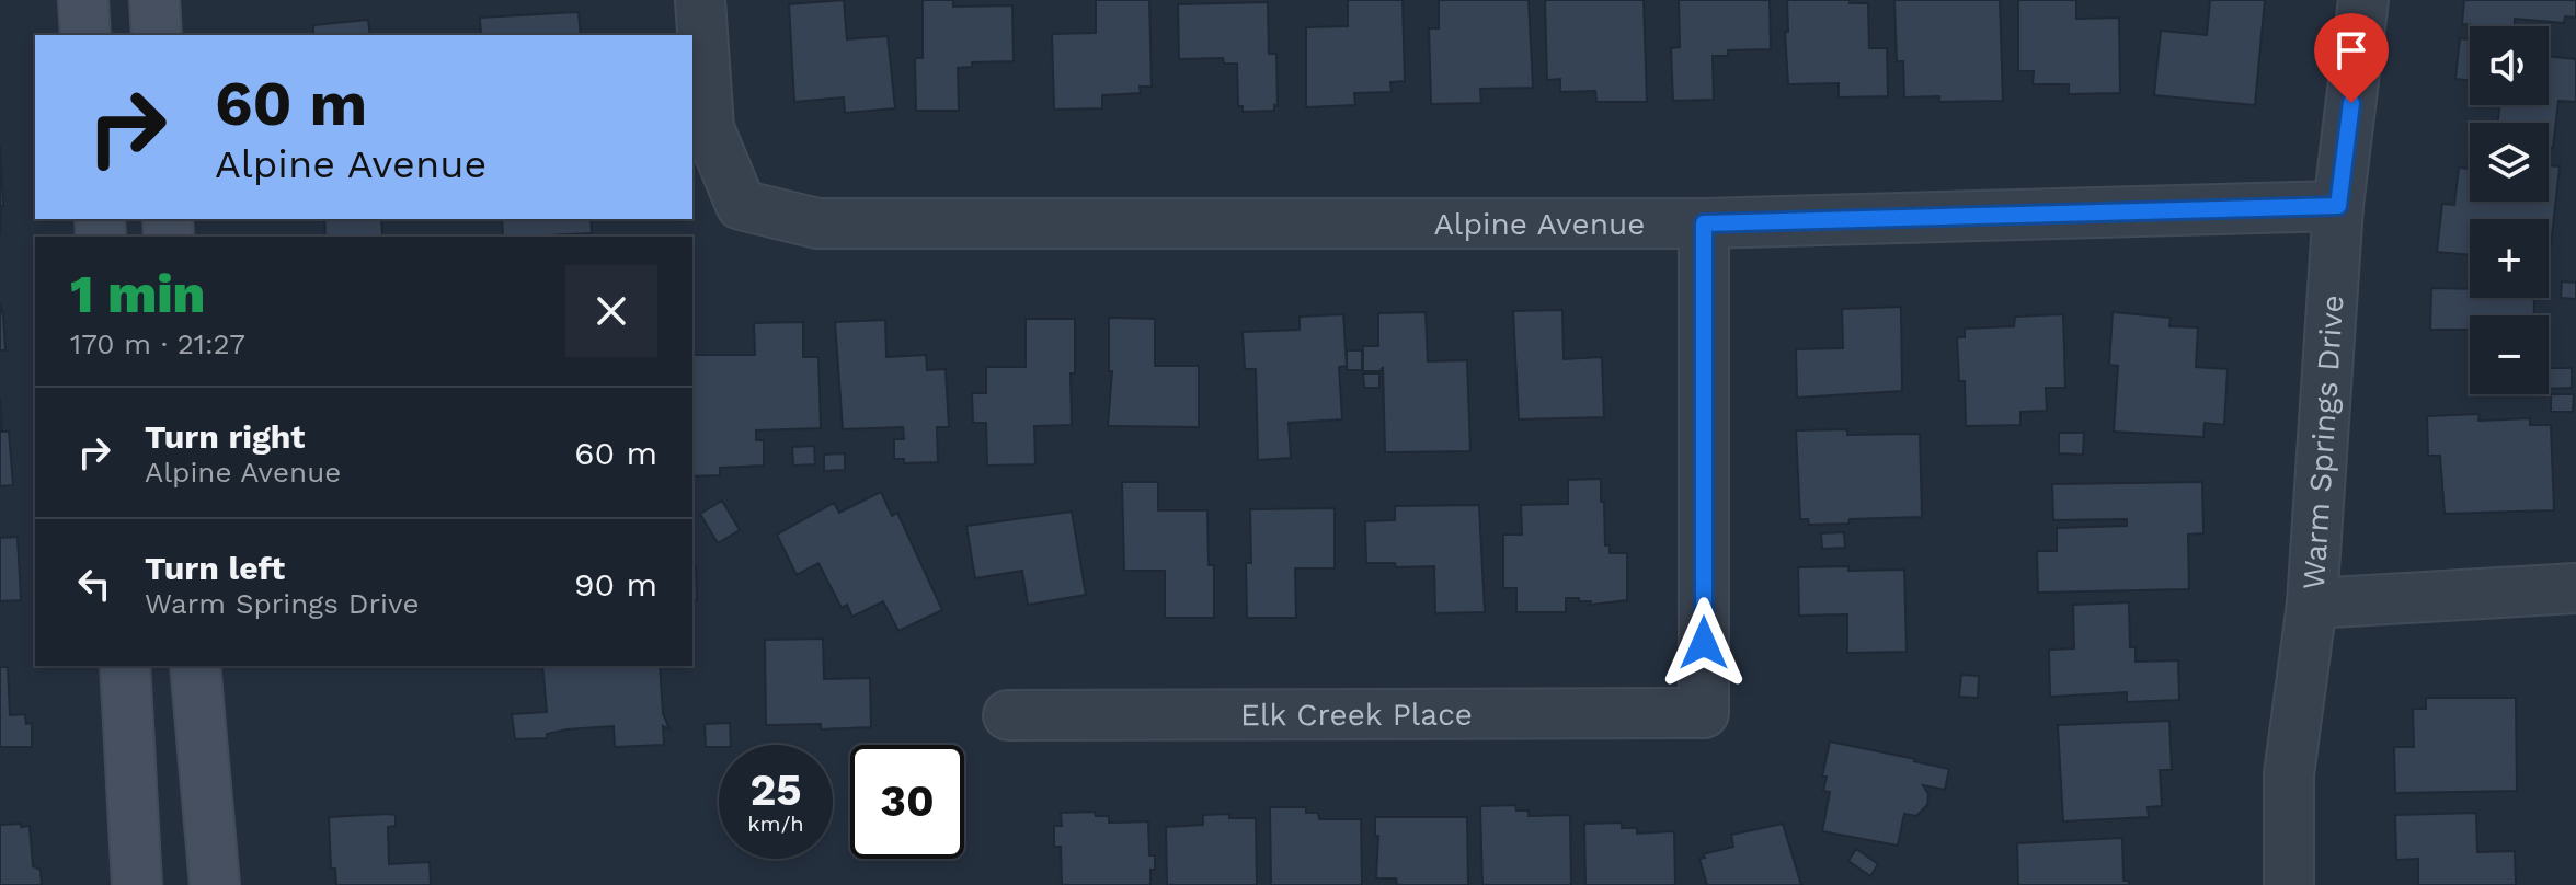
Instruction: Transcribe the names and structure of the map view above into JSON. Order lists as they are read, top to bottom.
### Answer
{
  "streets": {
    "street": ["Alpine Avenue", "Warm Springs Drive", "Elk Creek Place"]
  },
  "crossings": [
    ["Alpine Avenue", "Warm Springs Drive"],
    ["Alpine Avenue", "Elk Creek Place"]
  ],
  "page": {
    "map_buttons": ["+", "−"],
    "turn": ["60 m", "Alpine Avenue"],
    "heading": ["1 min", "170 m · 21:27"],
    "list": [
      {
        "name": "Turn right",
        "note": "Alpine Avenue",
        "value": "60 m"
      },
      {
        "name": "Turn left",
        "note": "Warm Springs Drive",
        "value": "90 m"
      }
    ],
    "speed": "25 km/h",
    "limit": "30"
  }
}
